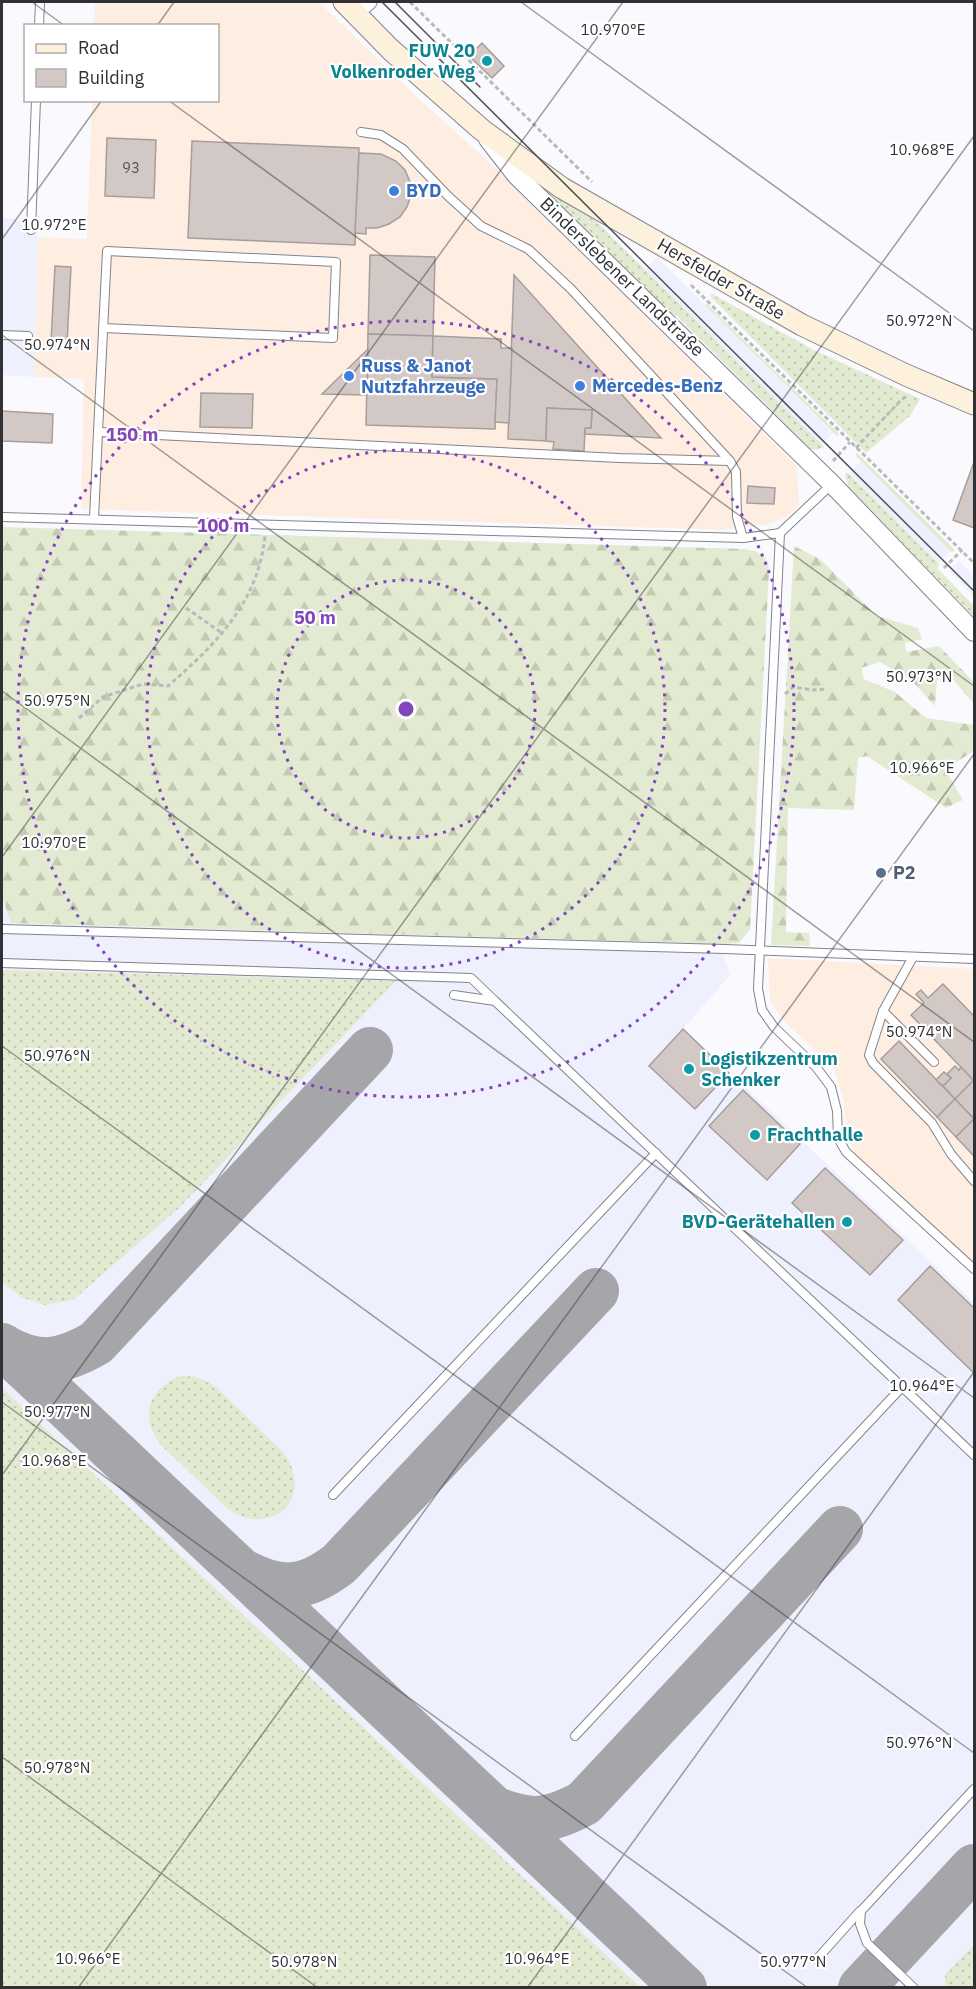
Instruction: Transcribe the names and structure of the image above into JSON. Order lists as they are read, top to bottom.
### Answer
{
  "streets": {
    "main road": ["Binderslebener Landstraße", "Hersfelder Straße"]
  },
  "crossings": [
    ["Binderslebener Landstraße", "Hersfelder Straße"]
  ],
  "places": [
    "FUW 20 Volkenroder Weg",
    "BYD",
    "Russ & Janot Nutzfahrzeuge",
    "Mercedes-Benz",
    "P2",
    "Logistikzentrum Schenker",
    "Frachthalle",
    "BVD-Gerätehallen"
  ],
  "house_numbers": ["93"],
  "legend": ["Road", "Building"],
  "coordinates": [
    "10.970°E",
    "10.968°E",
    "10.972°E",
    "50.972°N",
    "50.974°N",
    "50.973°N",
    "50.975°N",
    "10.966°E",
    "50.976°N",
    "10.964°E",
    "50.977°N",
    "50.978°N"
  ],
  "rings": ["150 m", "100 m", "50 m"]
}
